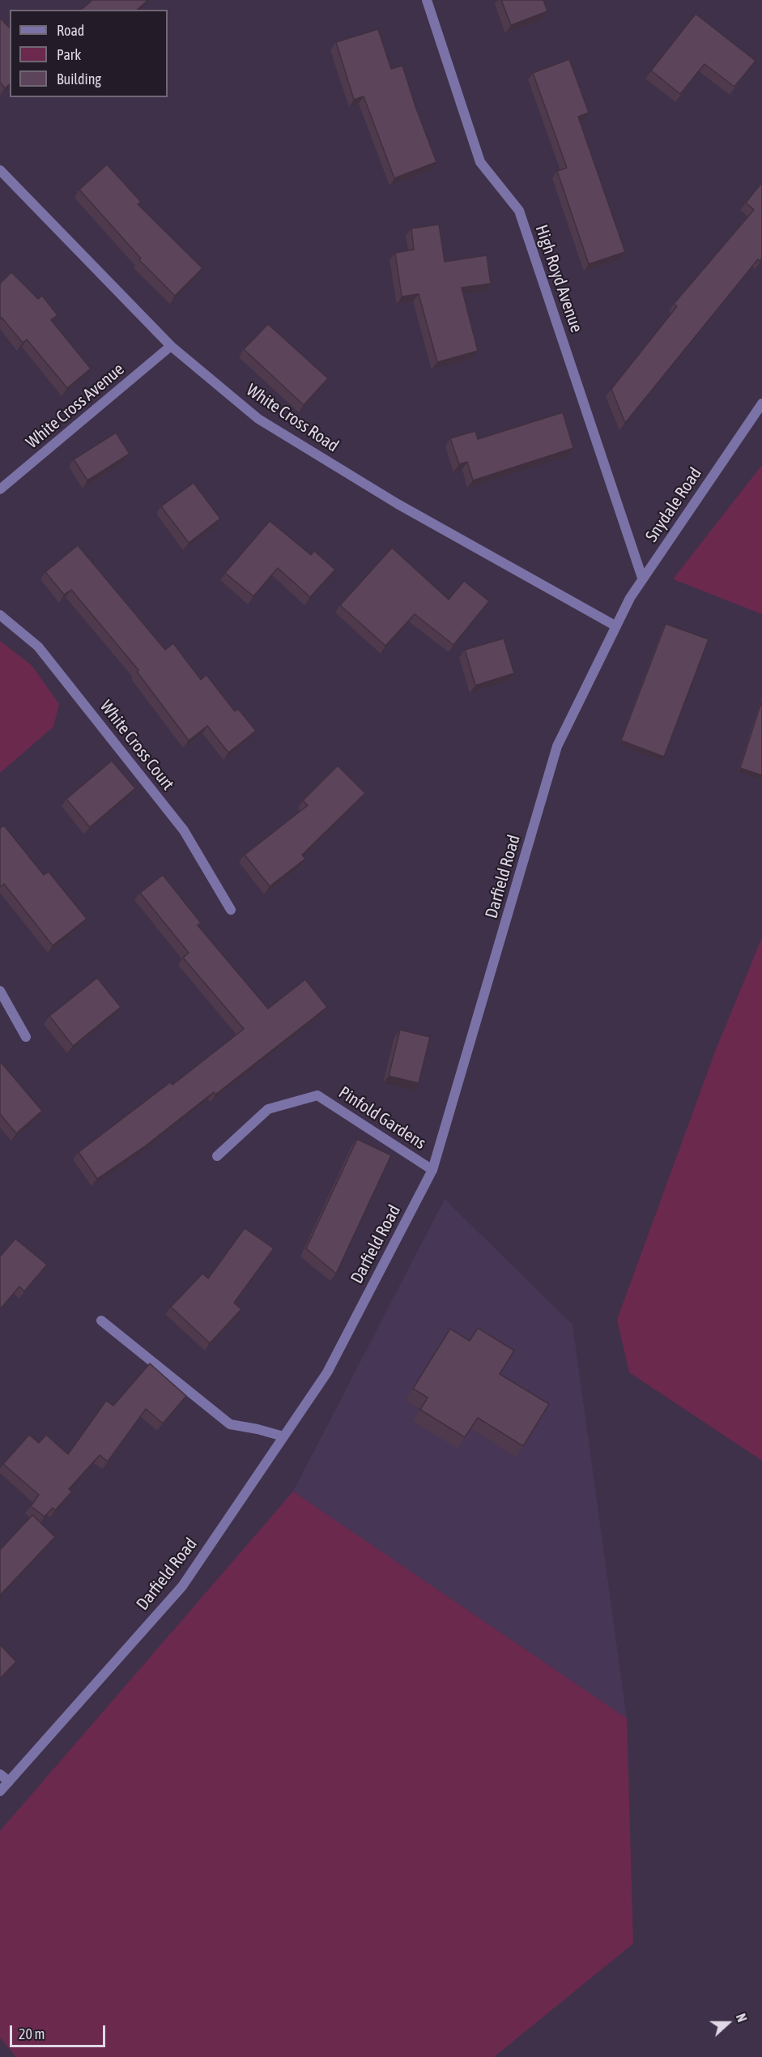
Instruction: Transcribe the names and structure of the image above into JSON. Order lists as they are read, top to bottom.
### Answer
{
  "streets": {
    "street": [
      "High Royd Avenue",
      "White Cross Avenue",
      "White Cross Road",
      "Snydale Road",
      "White Cross Court",
      "Darfield Road",
      "Pinfold Gardens"
    ]
  },
  "crossings": [
    ["High Royd Avenue", "Snydale Road"],
    ["White Cross Avenue", "White Cross Road"],
    ["White Cross Road", "Snydale Road"],
    ["White Cross Road", "Darfield Road"],
    ["Snydale Road", "Darfield Road"],
    ["Darfield Road", "Pinfold Gardens"]
  ],
  "legend": ["Road", "Park", "Building"],
  "scale_bar": "20 m",
  "north": "right"
}
